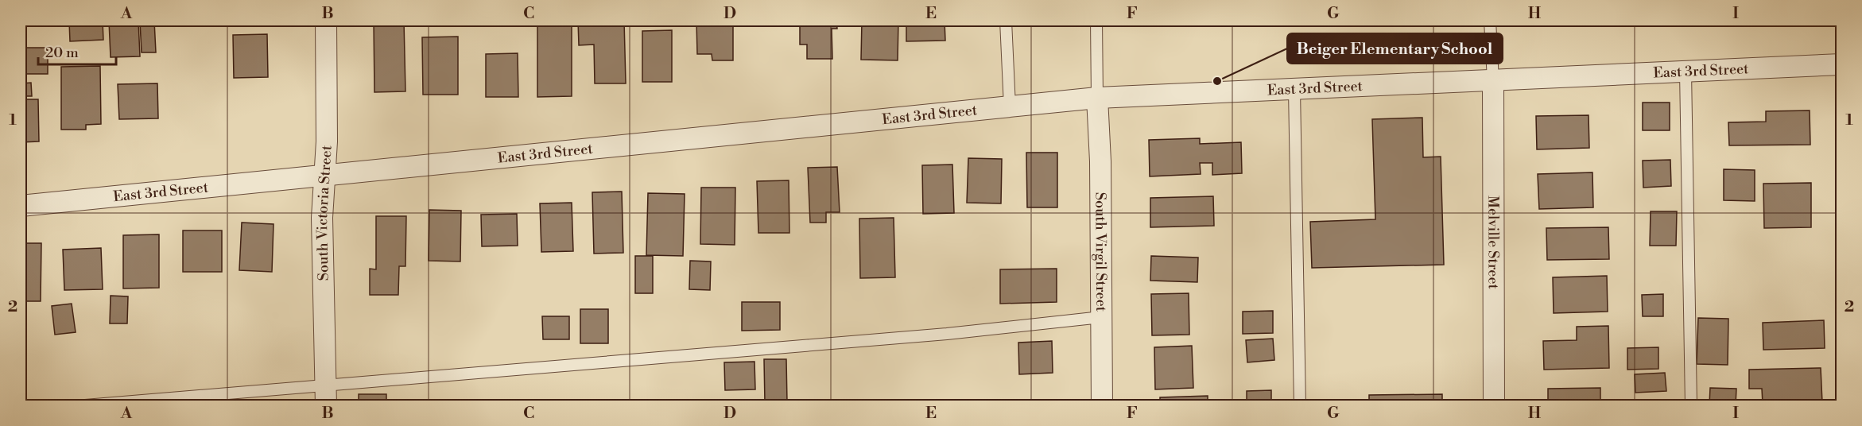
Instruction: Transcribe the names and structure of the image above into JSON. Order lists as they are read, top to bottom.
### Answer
{
  "streets": {
    "street": [
      "East 3rd Street",
      "South Victoria Street",
      "Melville Street",
      "South Virgil Street"
    ]
  },
  "crossings": [
    ["East 3rd Street", "South Victoria Street"],
    ["East 3rd Street", "Melville Street"],
    ["East 3rd Street", "South Virgil Street"]
  ],
  "places": ["Beiger Elementary School"],
  "scale_bar": "20 m",
  "grid": {
    "columns": [
      "A",
      "B",
      "C",
      "D",
      "E",
      "F",
      "G",
      "H",
      "I"
    ],
    "rows": ["1", "2"]
  }
}
